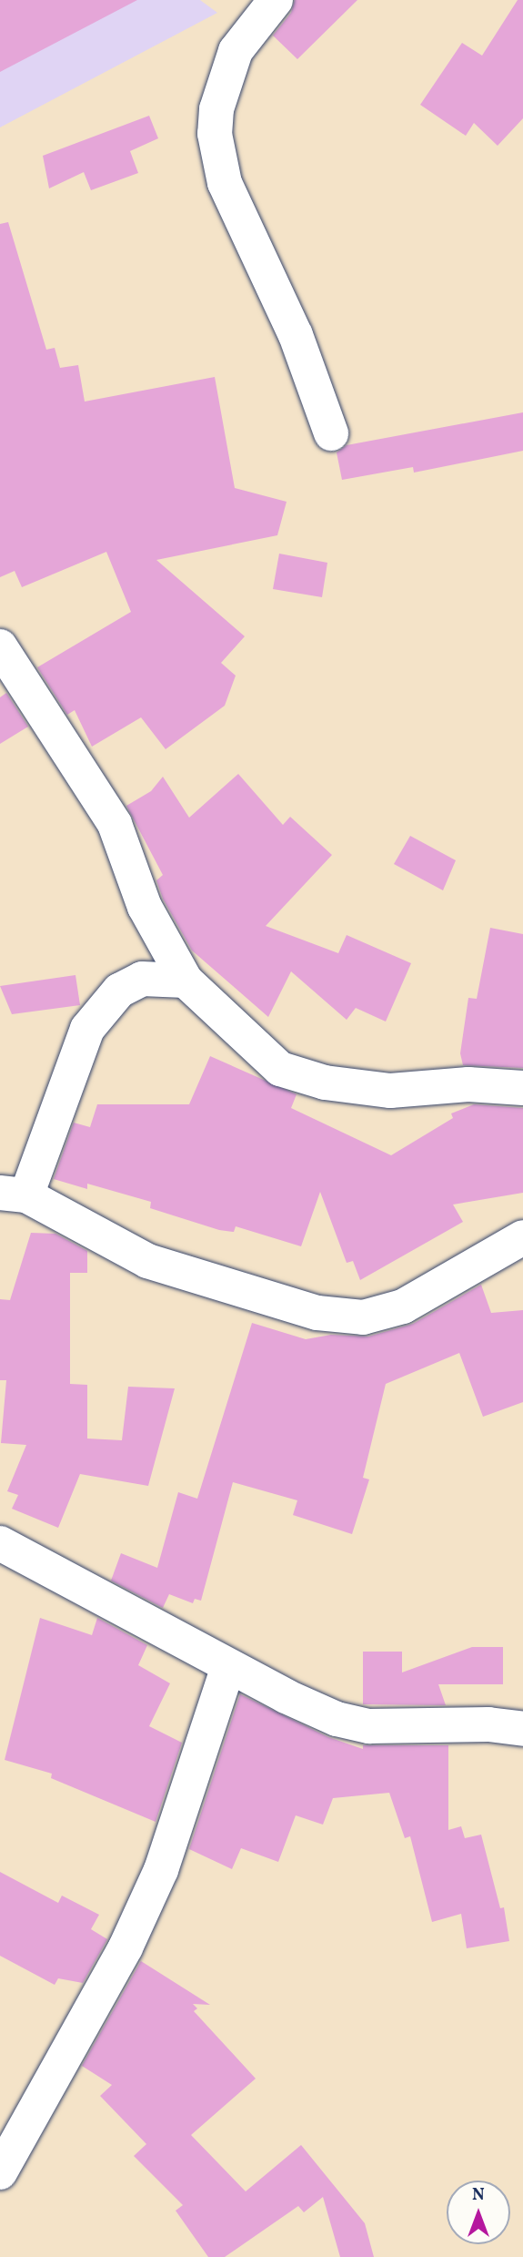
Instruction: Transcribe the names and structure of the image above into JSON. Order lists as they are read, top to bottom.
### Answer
{
  "north": "top"
}
